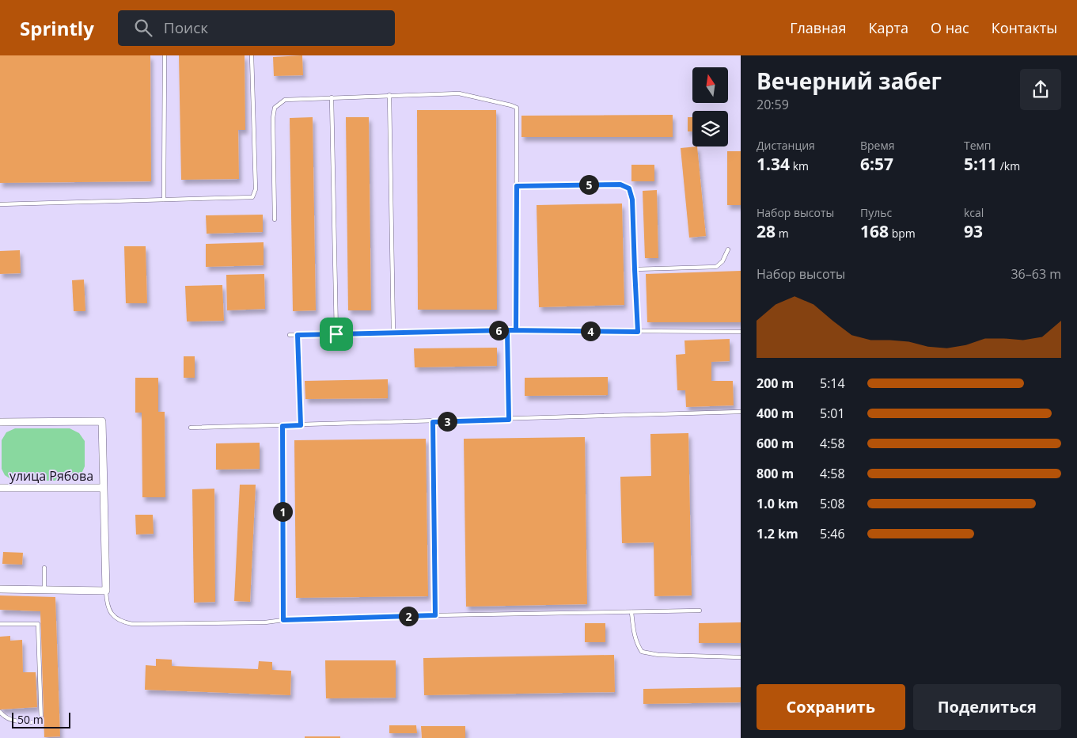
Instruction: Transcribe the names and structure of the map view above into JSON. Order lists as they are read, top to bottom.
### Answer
{
  "streets": {
    "street": ["улица Рябова"]
  },
  "scale_bar": "50 m",
  "north": "top",
  "page": {
    "header": "Sprintly",
    "search": "Поиск",
    "nav": [
      "Главная",
      "Карта",
      "О нас",
      "Контакты"
    ],
    "heading": ["Вечерний забег", "20:59"],
    "stats": [
      ["Дистанция", "1.34 km"],
      ["Время", "6:57"],
      ["Темп", "5:11 /km"],
      ["Набор высоты", "28 m"],
      ["Пульс", "168 bpm"],
      ["kcal", "93"]
    ],
    "pins": [
      "5",
      "6",
      "4",
      "3",
      "1",
      "2"
    ],
    "chart": ["Набор высоты", "36–63 m"],
    "list": [
      {
        "name": "200 m",
        "note": "5:14"
      },
      {
        "name": "400 m",
        "note": "5:01"
      },
      {
        "name": "600 m",
        "note": "4:58"
      },
      {
        "name": "800 m",
        "note": "4:58"
      },
      {
        "name": "1.0 km",
        "note": "5:08"
      },
      {
        "name": "1.2 km",
        "note": "5:46"
      }
    ],
    "buttons": ["Сохранить", "Поделиться"],
    "scale": "50 m"
  }
}
